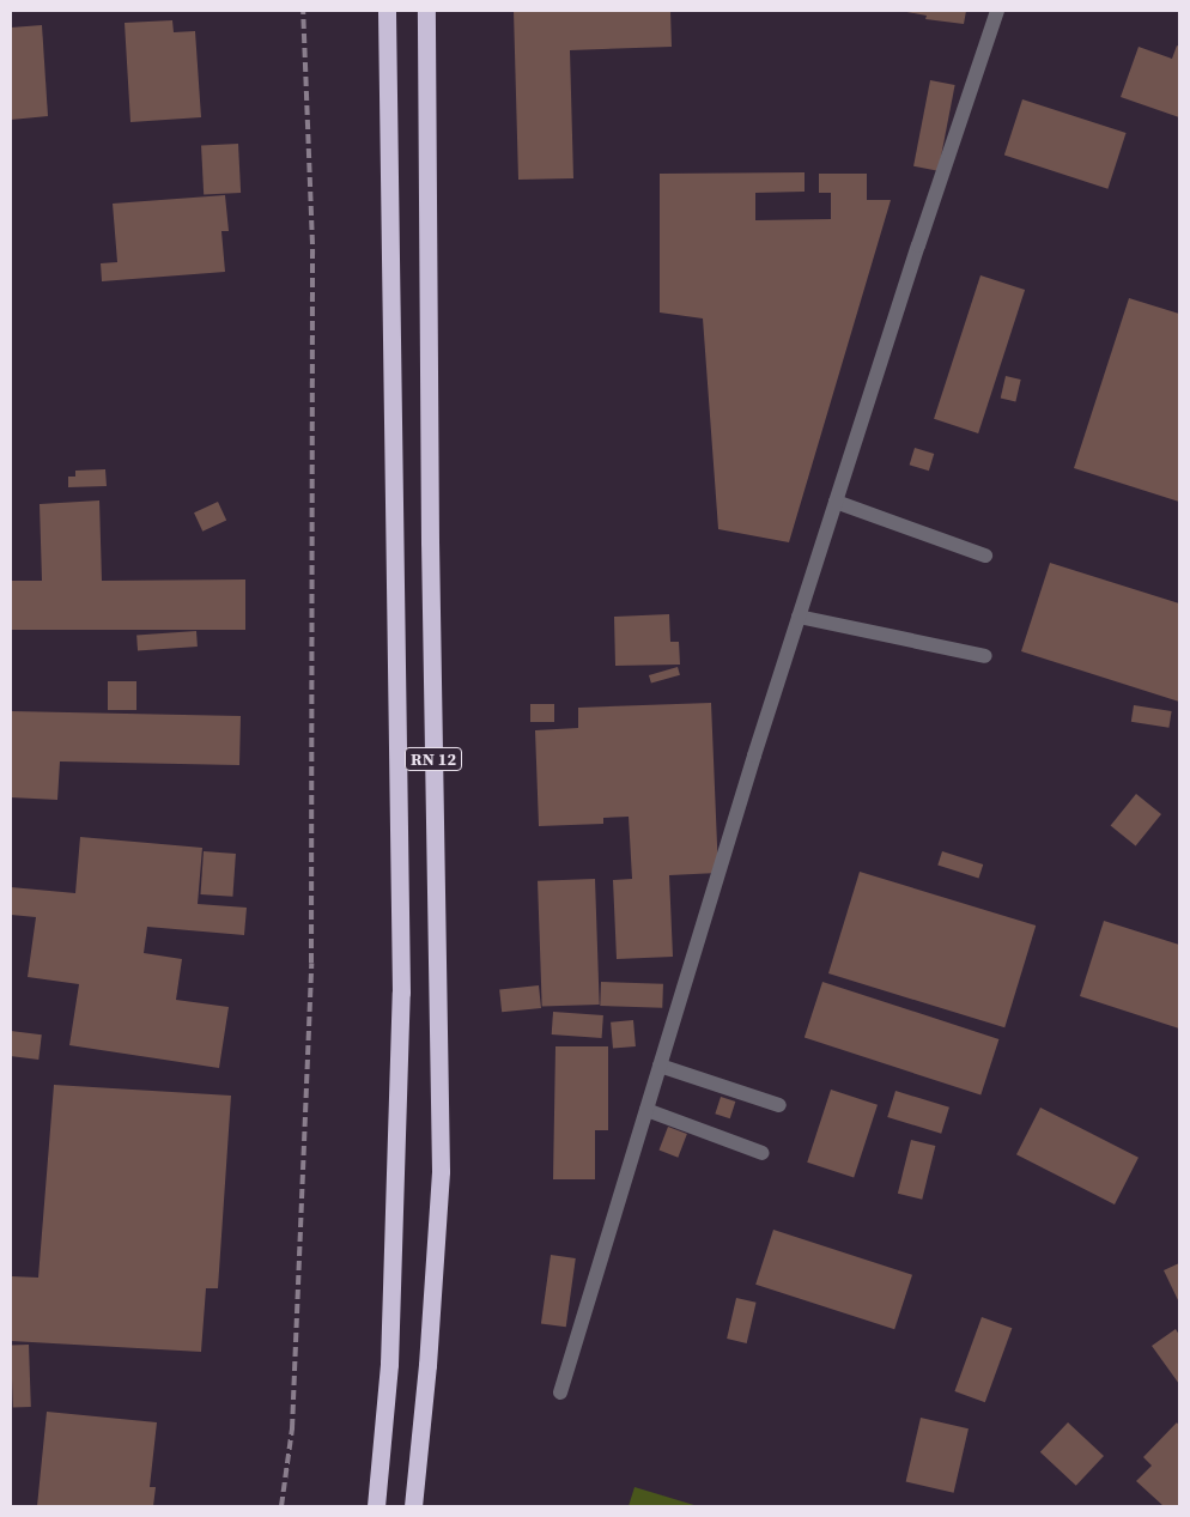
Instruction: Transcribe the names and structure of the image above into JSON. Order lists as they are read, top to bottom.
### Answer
{
  "streets": {
    "highway": ["RN 12"]
  }
}
